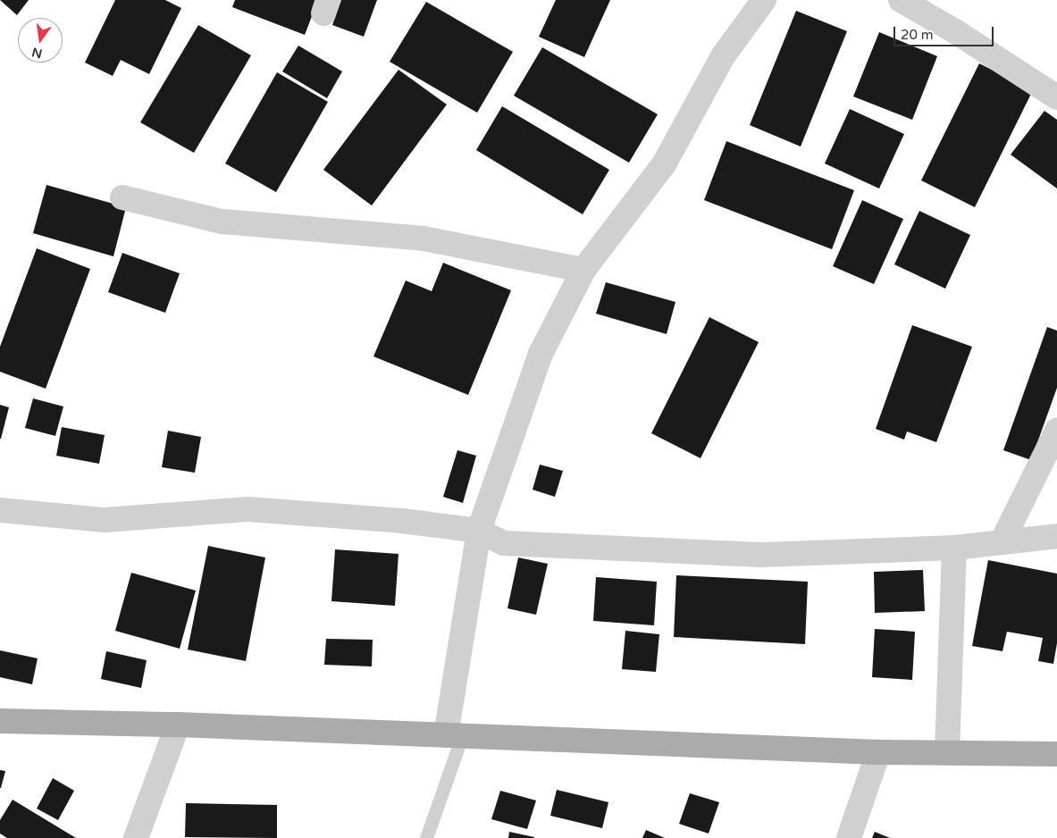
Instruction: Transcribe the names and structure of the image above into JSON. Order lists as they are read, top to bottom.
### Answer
{
  "scale_bar": "20 m",
  "north": "bottom"
}
